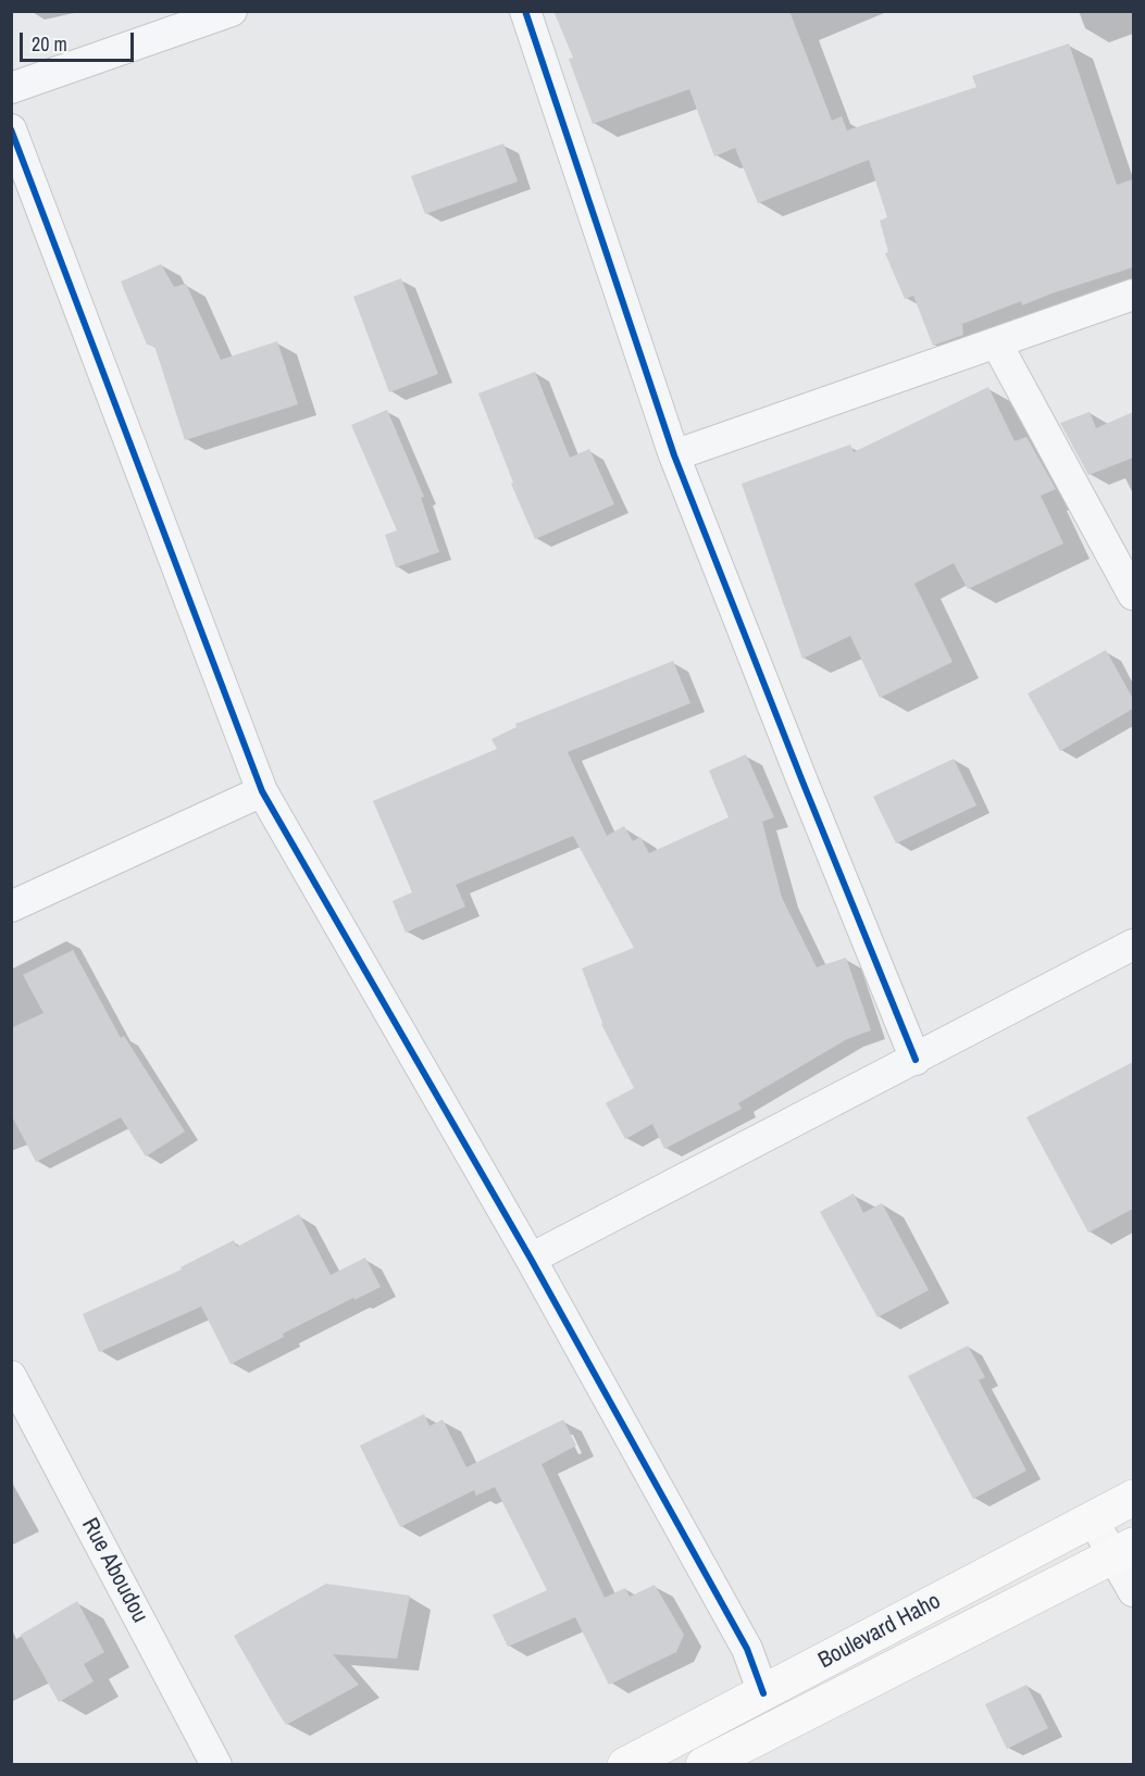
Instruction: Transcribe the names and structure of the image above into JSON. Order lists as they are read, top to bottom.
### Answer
{
  "streets": {
    "main road": ["Boulevard Haho"],
    "street": ["Rue Aboudou"]
  },
  "scale_bar": "20 m"
}
